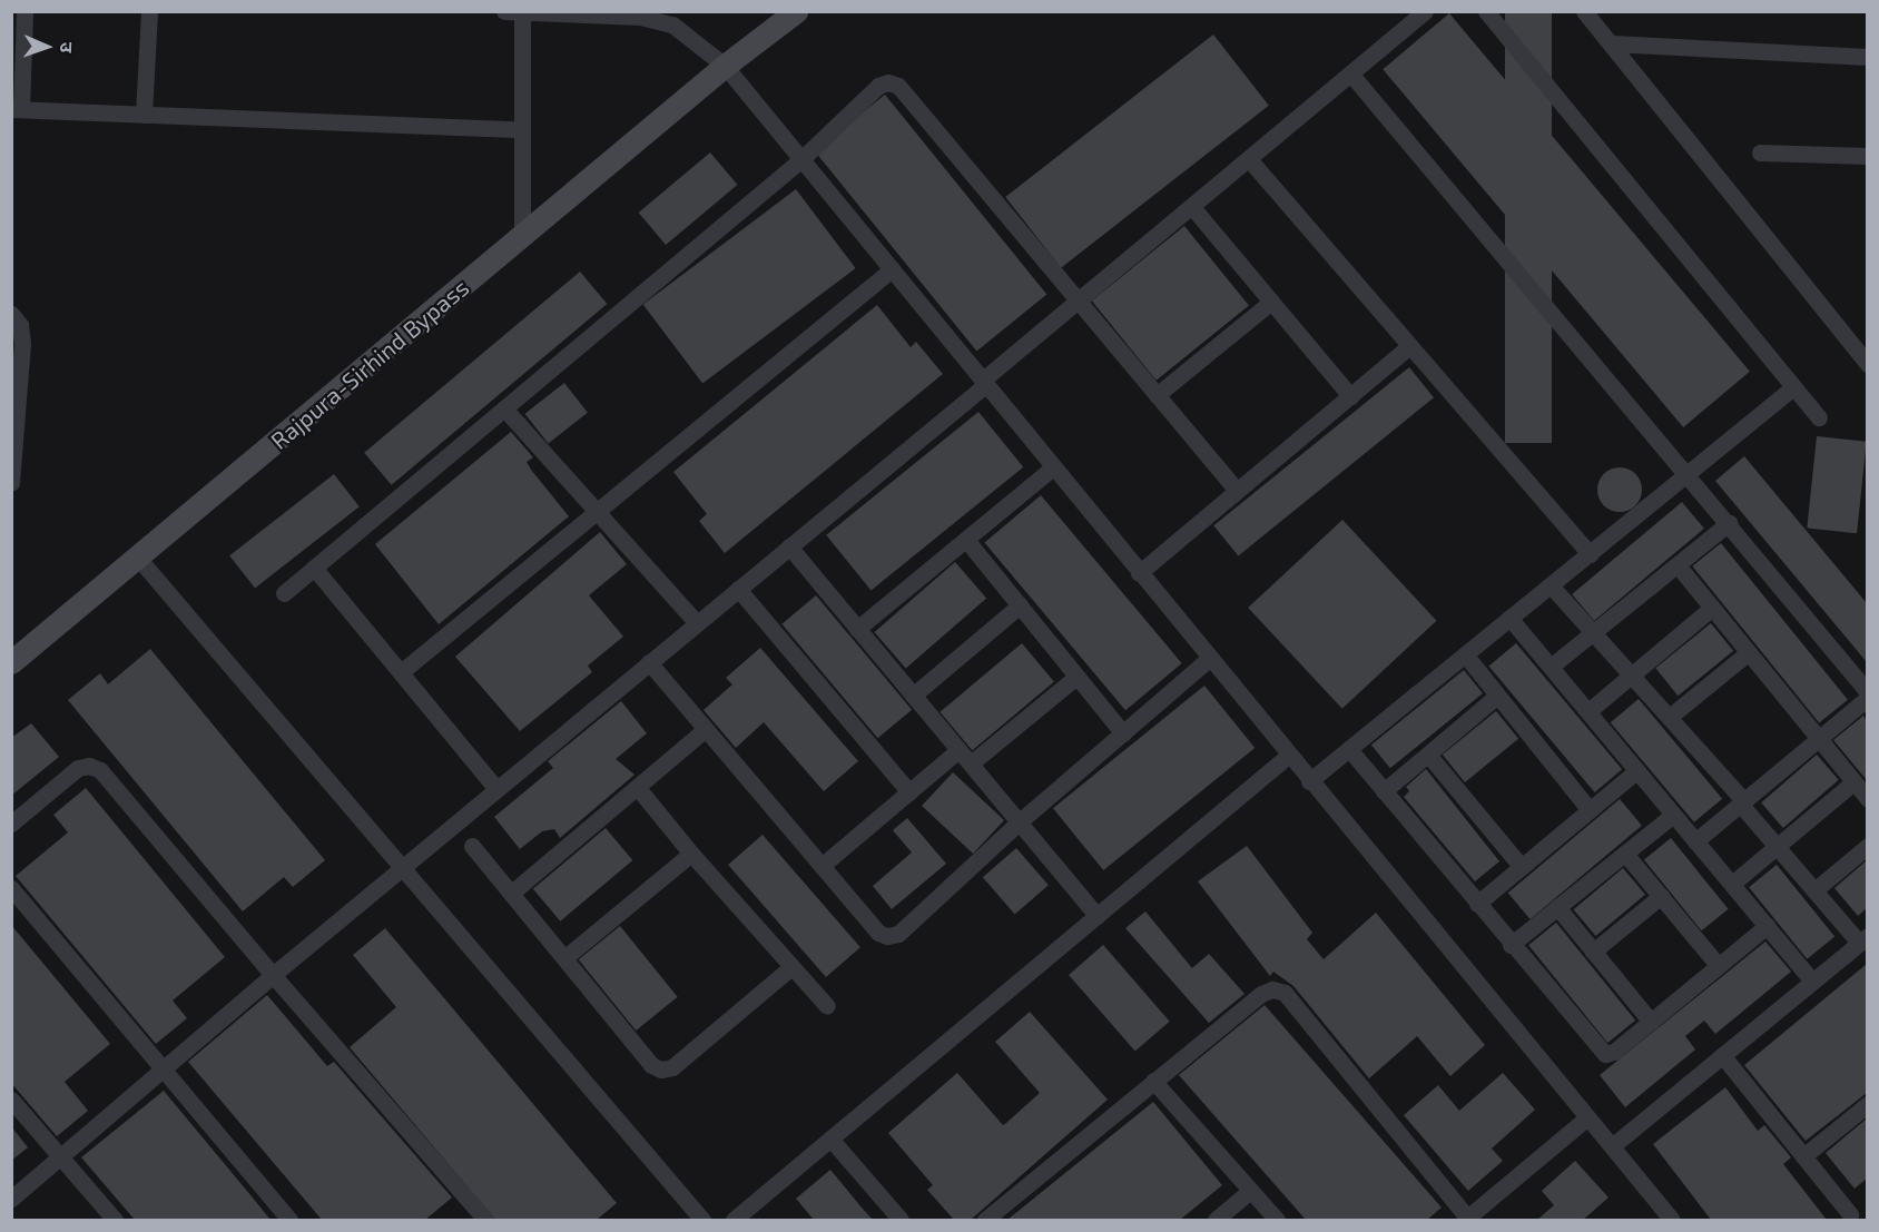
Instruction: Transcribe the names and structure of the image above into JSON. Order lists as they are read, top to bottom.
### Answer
{
  "streets": {
    "main road": ["Rajpura-Sirhind Bypass"]
  },
  "north": "right"
}
